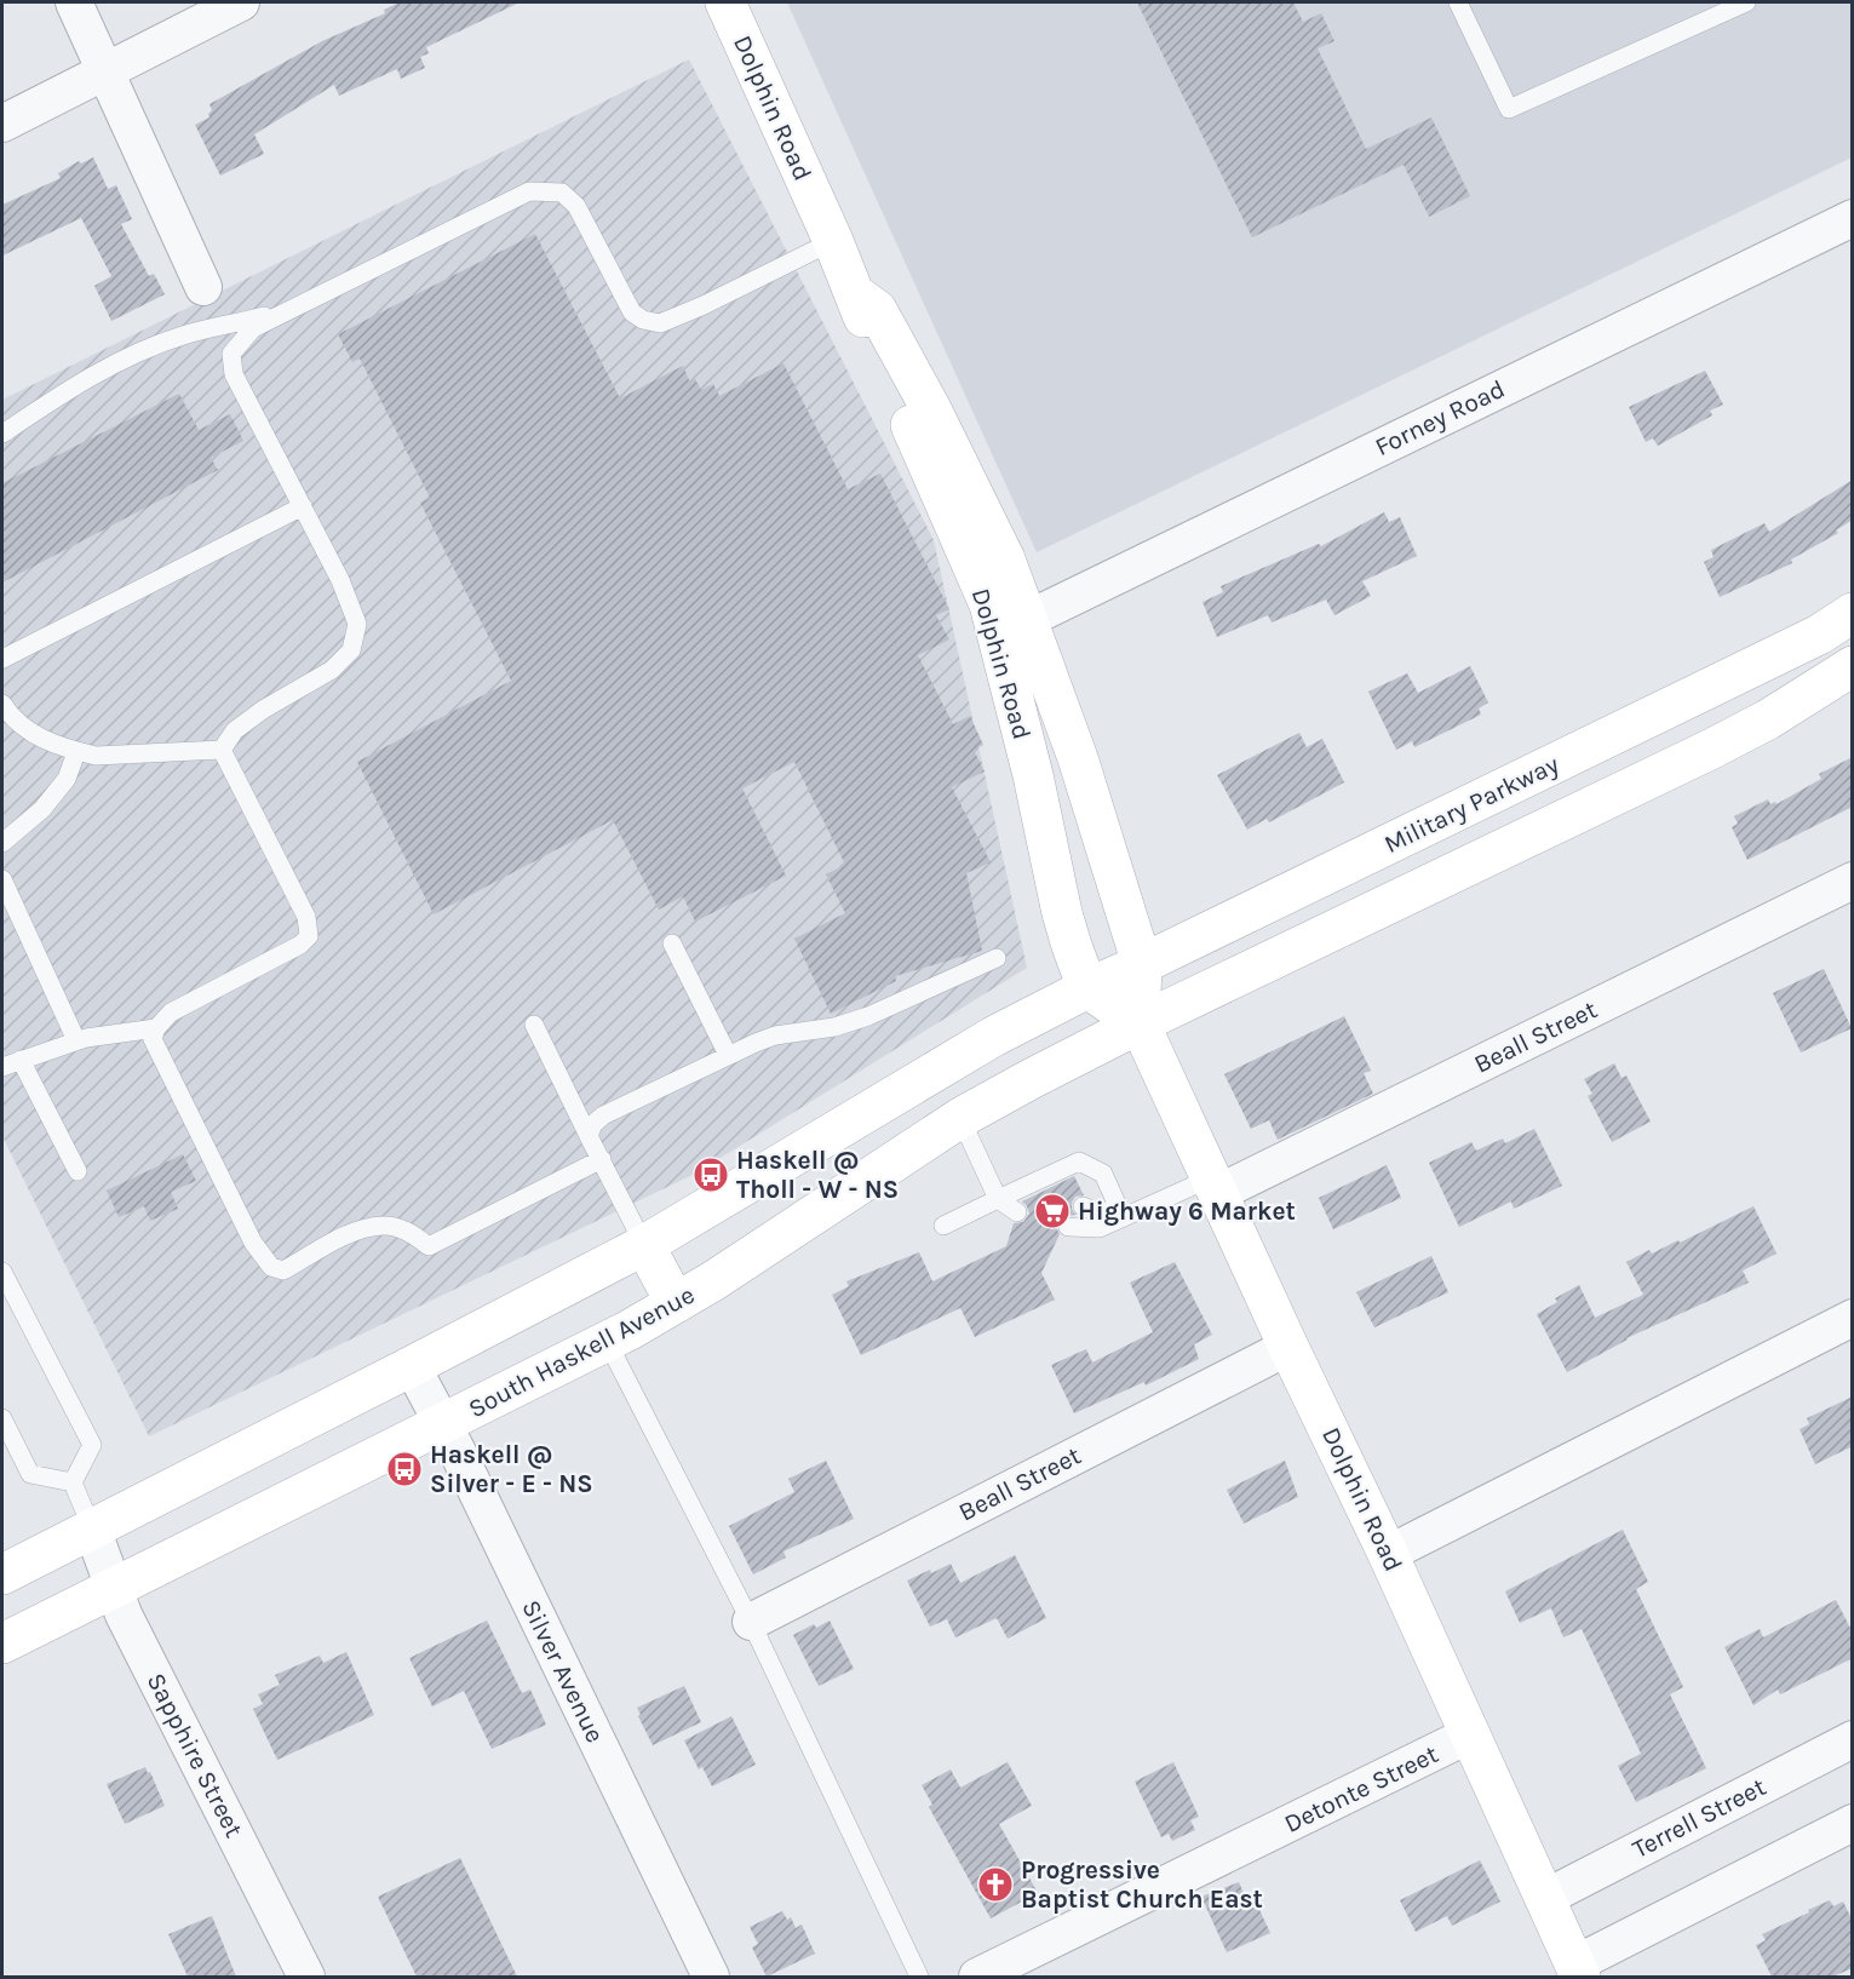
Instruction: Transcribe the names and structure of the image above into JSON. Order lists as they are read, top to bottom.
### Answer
{
  "streets": {
    "main road": ["Dolphin Road", "Military Parkway", "South Haskell Avenue"],
    "street": [
      "Forney Road",
      "Beall Street",
      "Silver Avenue",
      "Sapphire Street",
      "Detonte Street",
      "Terrell Street"
    ]
  },
  "crossings": [
    ["Dolphin Road", "Forney Road"],
    ["Dolphin Road", "Military Parkway"],
    ["Dolphin Road", "Beall Street"],
    ["Dolphin Road", "South Haskell Avenue"],
    ["Dolphin Road", "Detonte Street"],
    ["Dolphin Road", "Terrell Street"],
    ["South Haskell Avenue", "Silver Avenue"],
    ["South Haskell Avenue", "Sapphire Street"]
  ],
  "places": {
    "bus stop": ["Haskell @ Tholl - W - NS", "Haskell @ Silver - E - NS"],
    "supermarket": ["Highway 6 Market"],
    "church": ["Progressive Baptist Church East"]
  }
}
